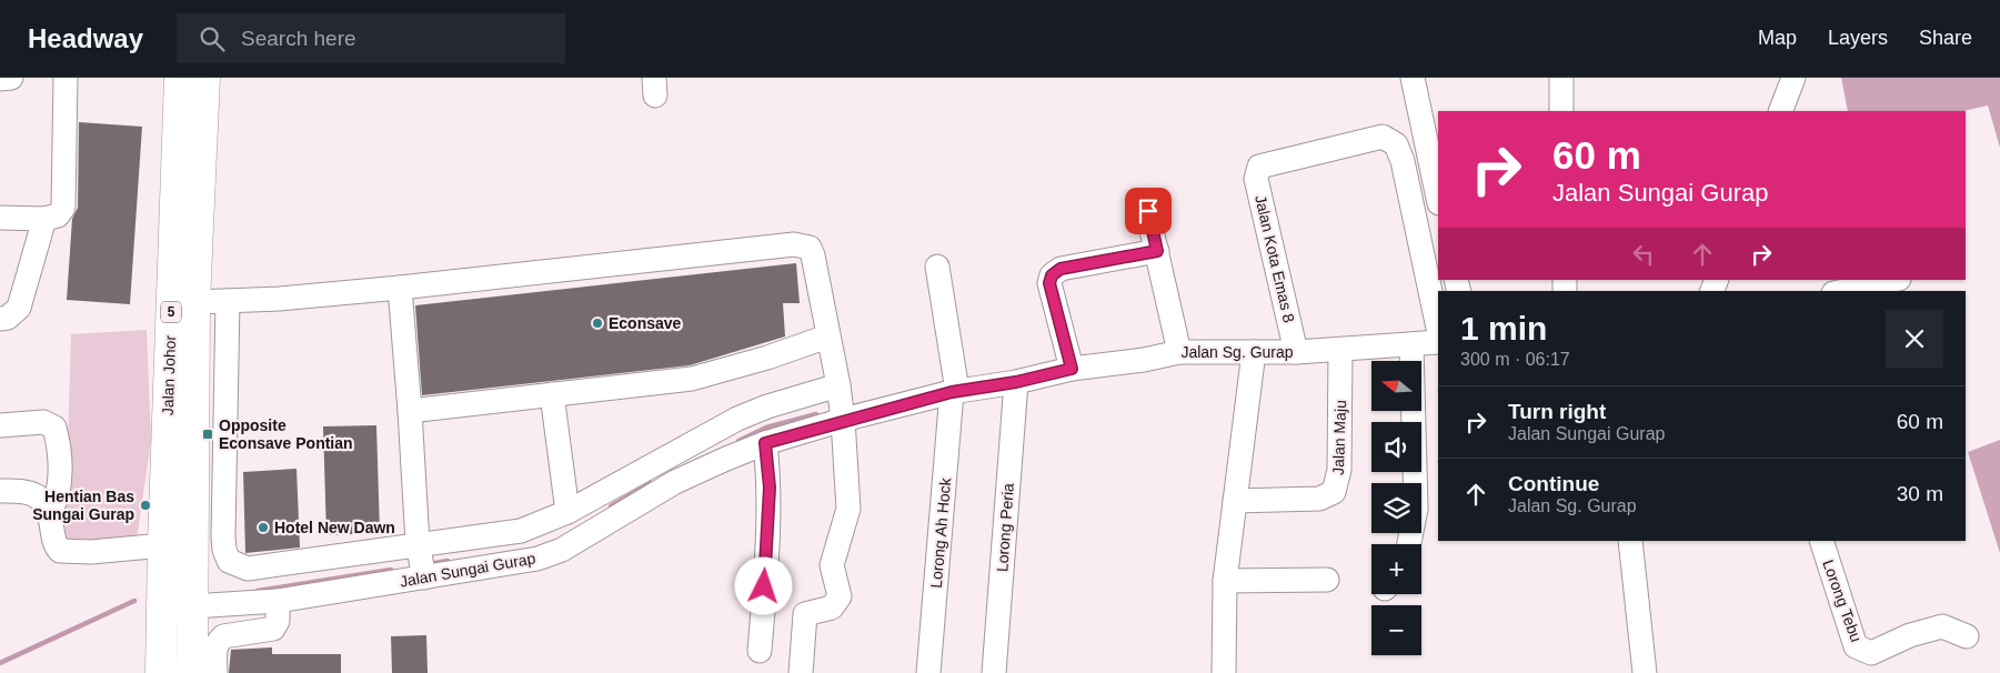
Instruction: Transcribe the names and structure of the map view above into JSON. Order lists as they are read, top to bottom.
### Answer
{
  "streets": {
    "highway": ["5", "Jalan Johor"],
    "street": [
      "Jalan Kota Emas 8",
      "Jalan Sg. Gurap",
      "Jalan Maju",
      "Lorong Peria",
      "Lorong Ah Hock",
      "Jalan Sungai Gurap",
      "Lorong Tebu"
    ]
  },
  "crossings": [
    ["Jalan Kota Emas 8", "Jalan Sg. Gurap"],
    ["Jalan Sg. Gurap", "Jalan Maju"],
    ["Jalan Sg. Gurap", "Lorong Peria"],
    ["Jalan Sg. Gurap", "Lorong Ah Hock"],
    ["Jalan Sg. Gurap", "Jalan Sungai Gurap"],
    ["Jalan Johor", "Jalan Sungai Gurap"]
  ],
  "places": {
    "other": ["Econsave", "Hentian Bas Sungai Gurap", "Hotel New Dawn"],
    "transit": ["Opposite Econsave Pontian"]
  },
  "north": "left",
  "page": {
    "header": "Headway",
    "search": "Search here",
    "nav": ["Map", "Layers", "Share"],
    "turn": ["60 m", "Jalan Sungai Gurap"],
    "heading": ["1 min", "300 m · 06:17"],
    "map_buttons": ["+", "−"],
    "list": [
      {
        "name": "Turn right",
        "note": "Jalan Sungai Gurap",
        "value": "60 m"
      },
      {
        "name": "Continue",
        "note": "Jalan Sg. Gurap",
        "value": "30 m"
      }
    ]
  }
}
